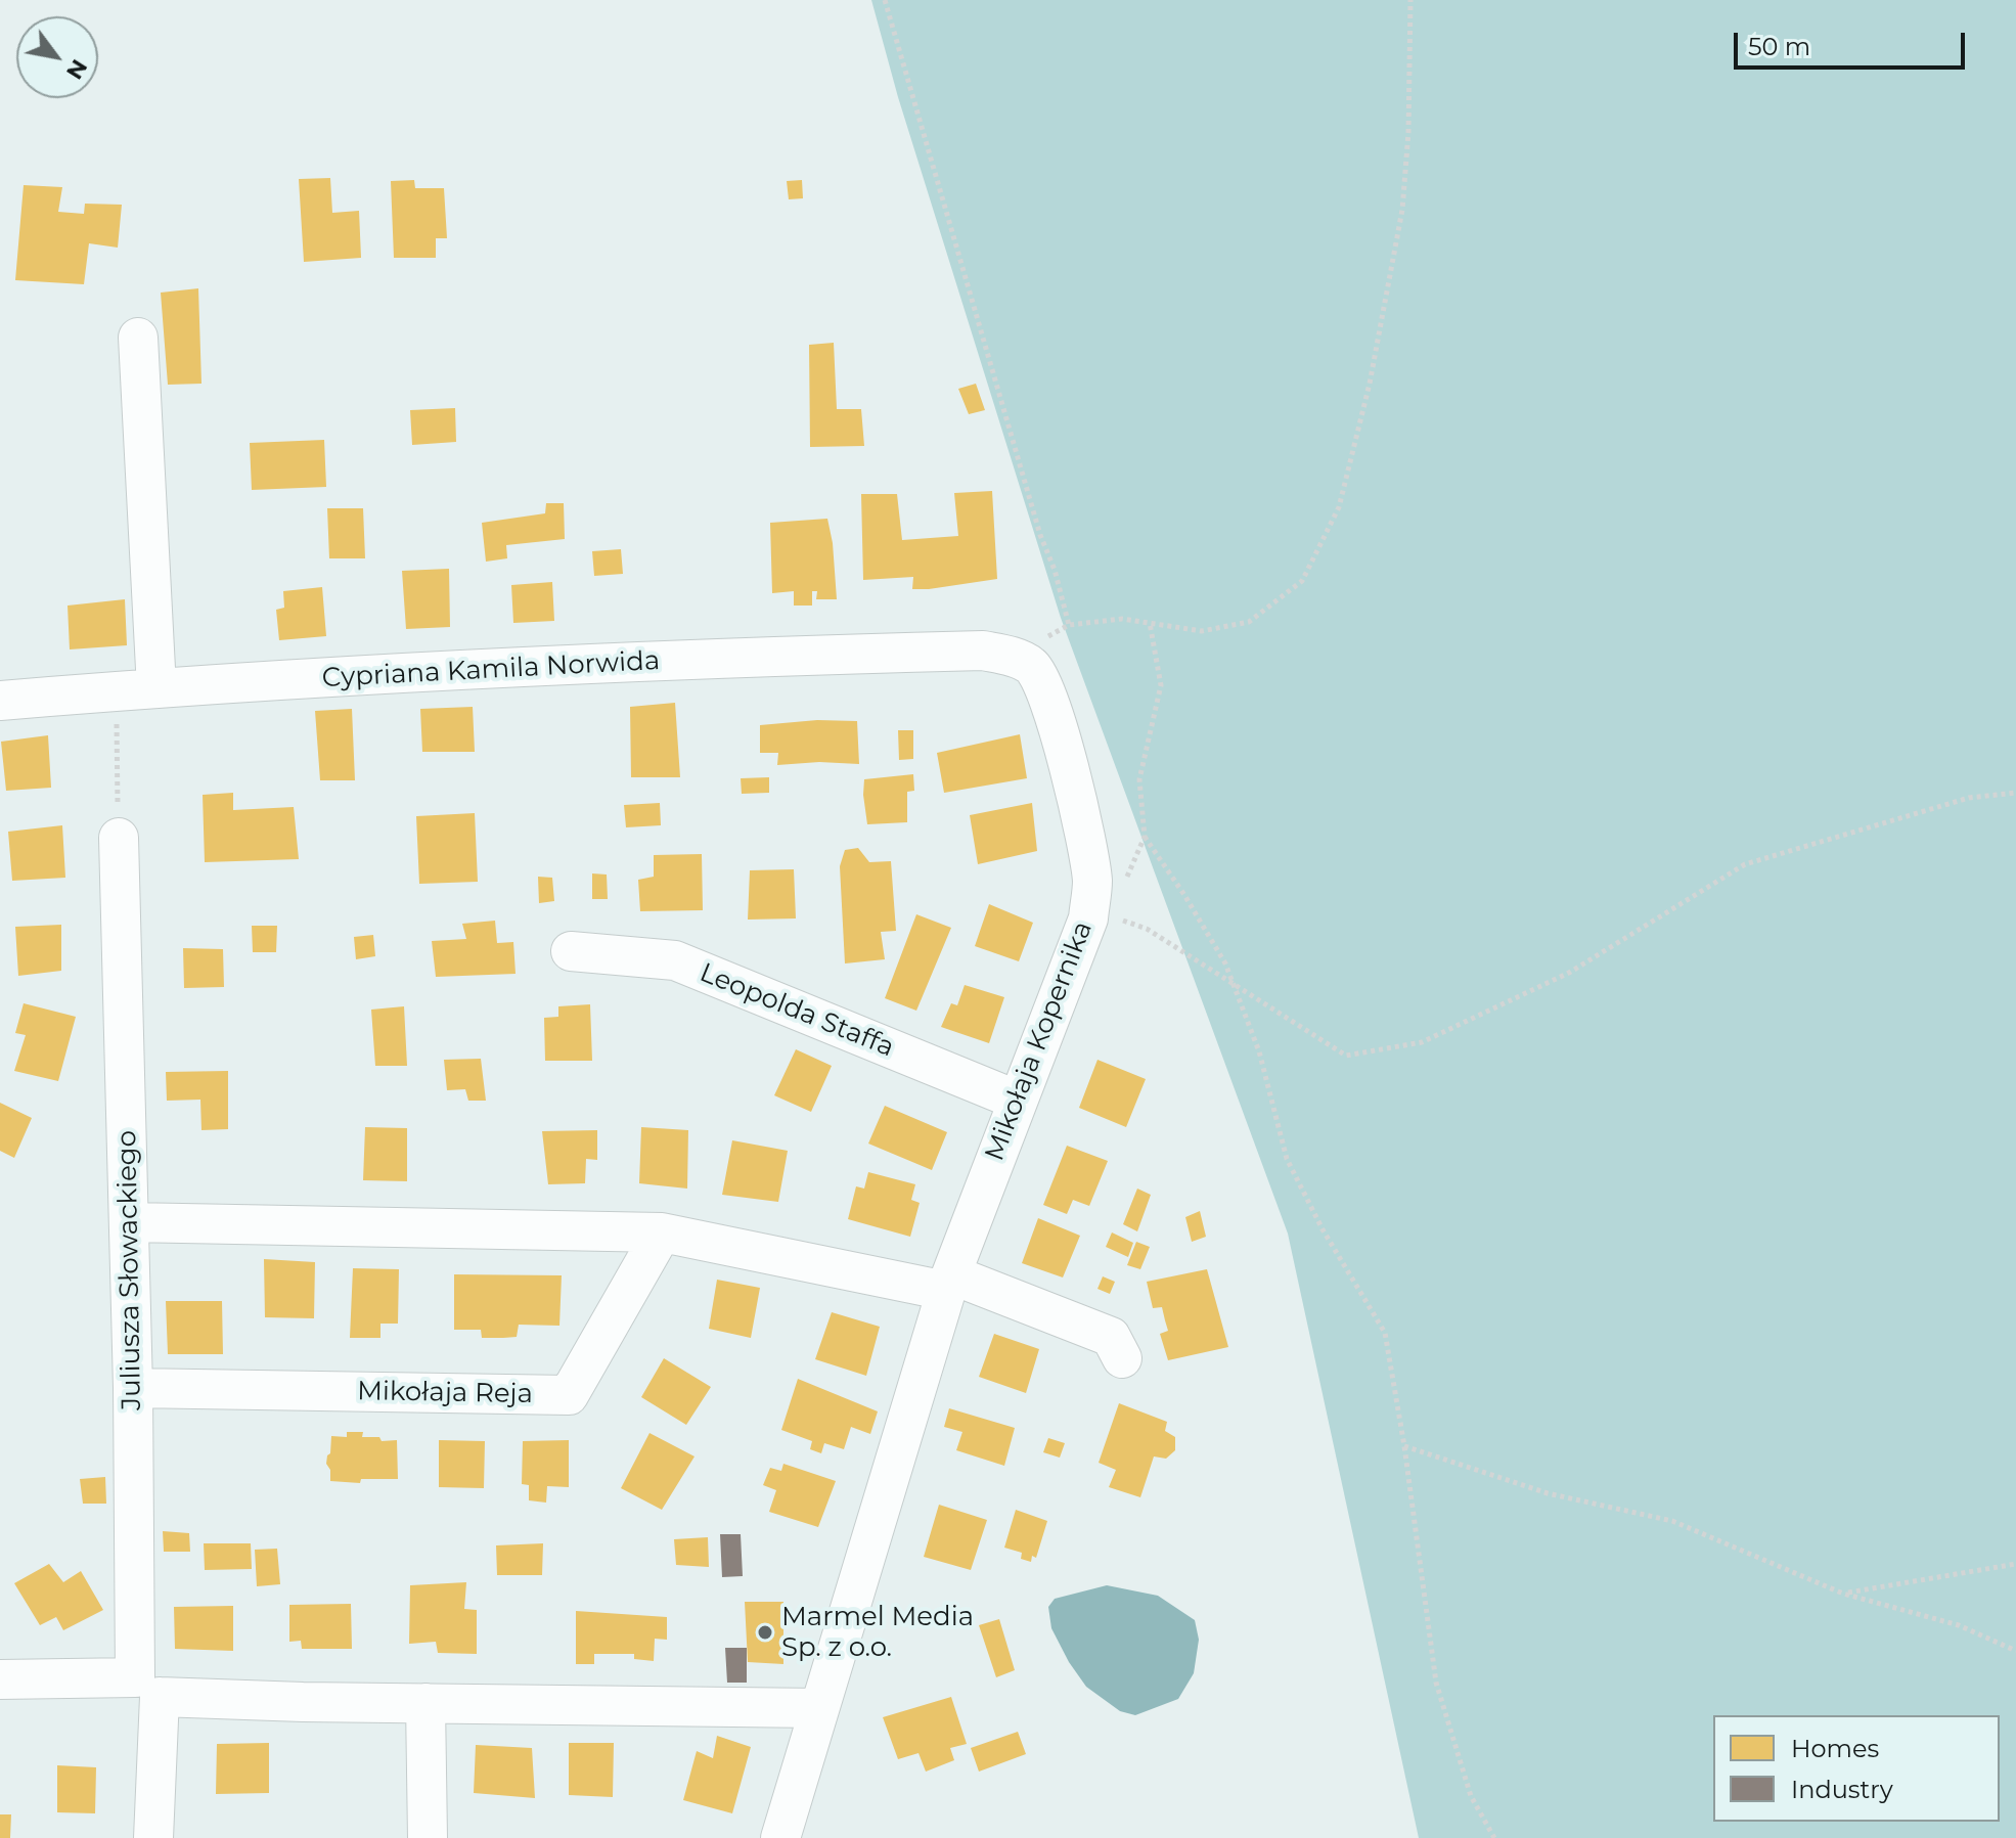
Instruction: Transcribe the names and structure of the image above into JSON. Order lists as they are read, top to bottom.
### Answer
{
  "streets": {
    "street": [
      "Cypriana Kamila Norwida",
      "Leopolda Staffa",
      "Mikołaja Kopernika",
      "Juliusza Słowackiego",
      "Mikołaja Reja"
    ]
  },
  "crossings": [
    ["Cypriana Kamila Norwida", "Mikołaja Kopernika"],
    ["Leopolda Staffa", "Mikołaja Kopernika"],
    ["Juliusza Słowackiego", "Mikołaja Reja"]
  ],
  "places": ["Marmel Media Sp. z o.o."],
  "legend": ["Homes", "Industry"],
  "scale_bar": "50 m",
  "north": "bottom right"
}
